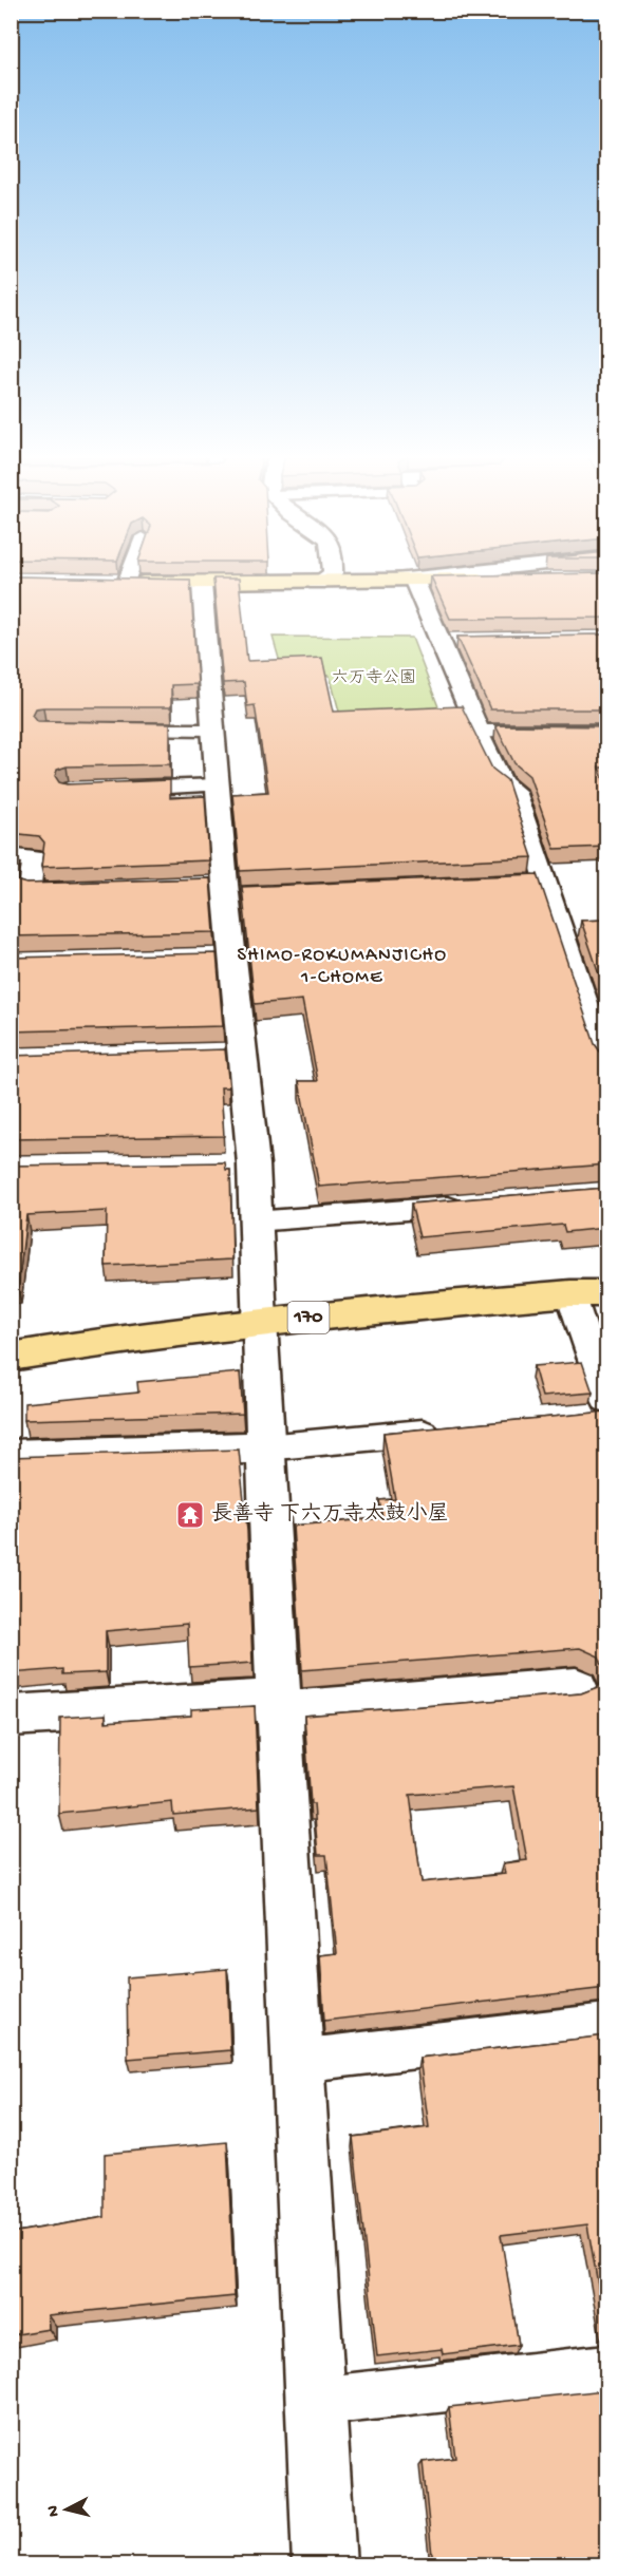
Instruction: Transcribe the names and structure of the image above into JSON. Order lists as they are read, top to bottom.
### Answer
{
  "streets": {
    "highway": ["170"]
  },
  "districts": ["SHIMO-ROKUMANJICHO 1-CHOME"],
  "parks": ["六万寺公園"],
  "places": {
    "temple": ["長善寺 下六万寺太鼓小屋"]
  },
  "north": "left"
}
